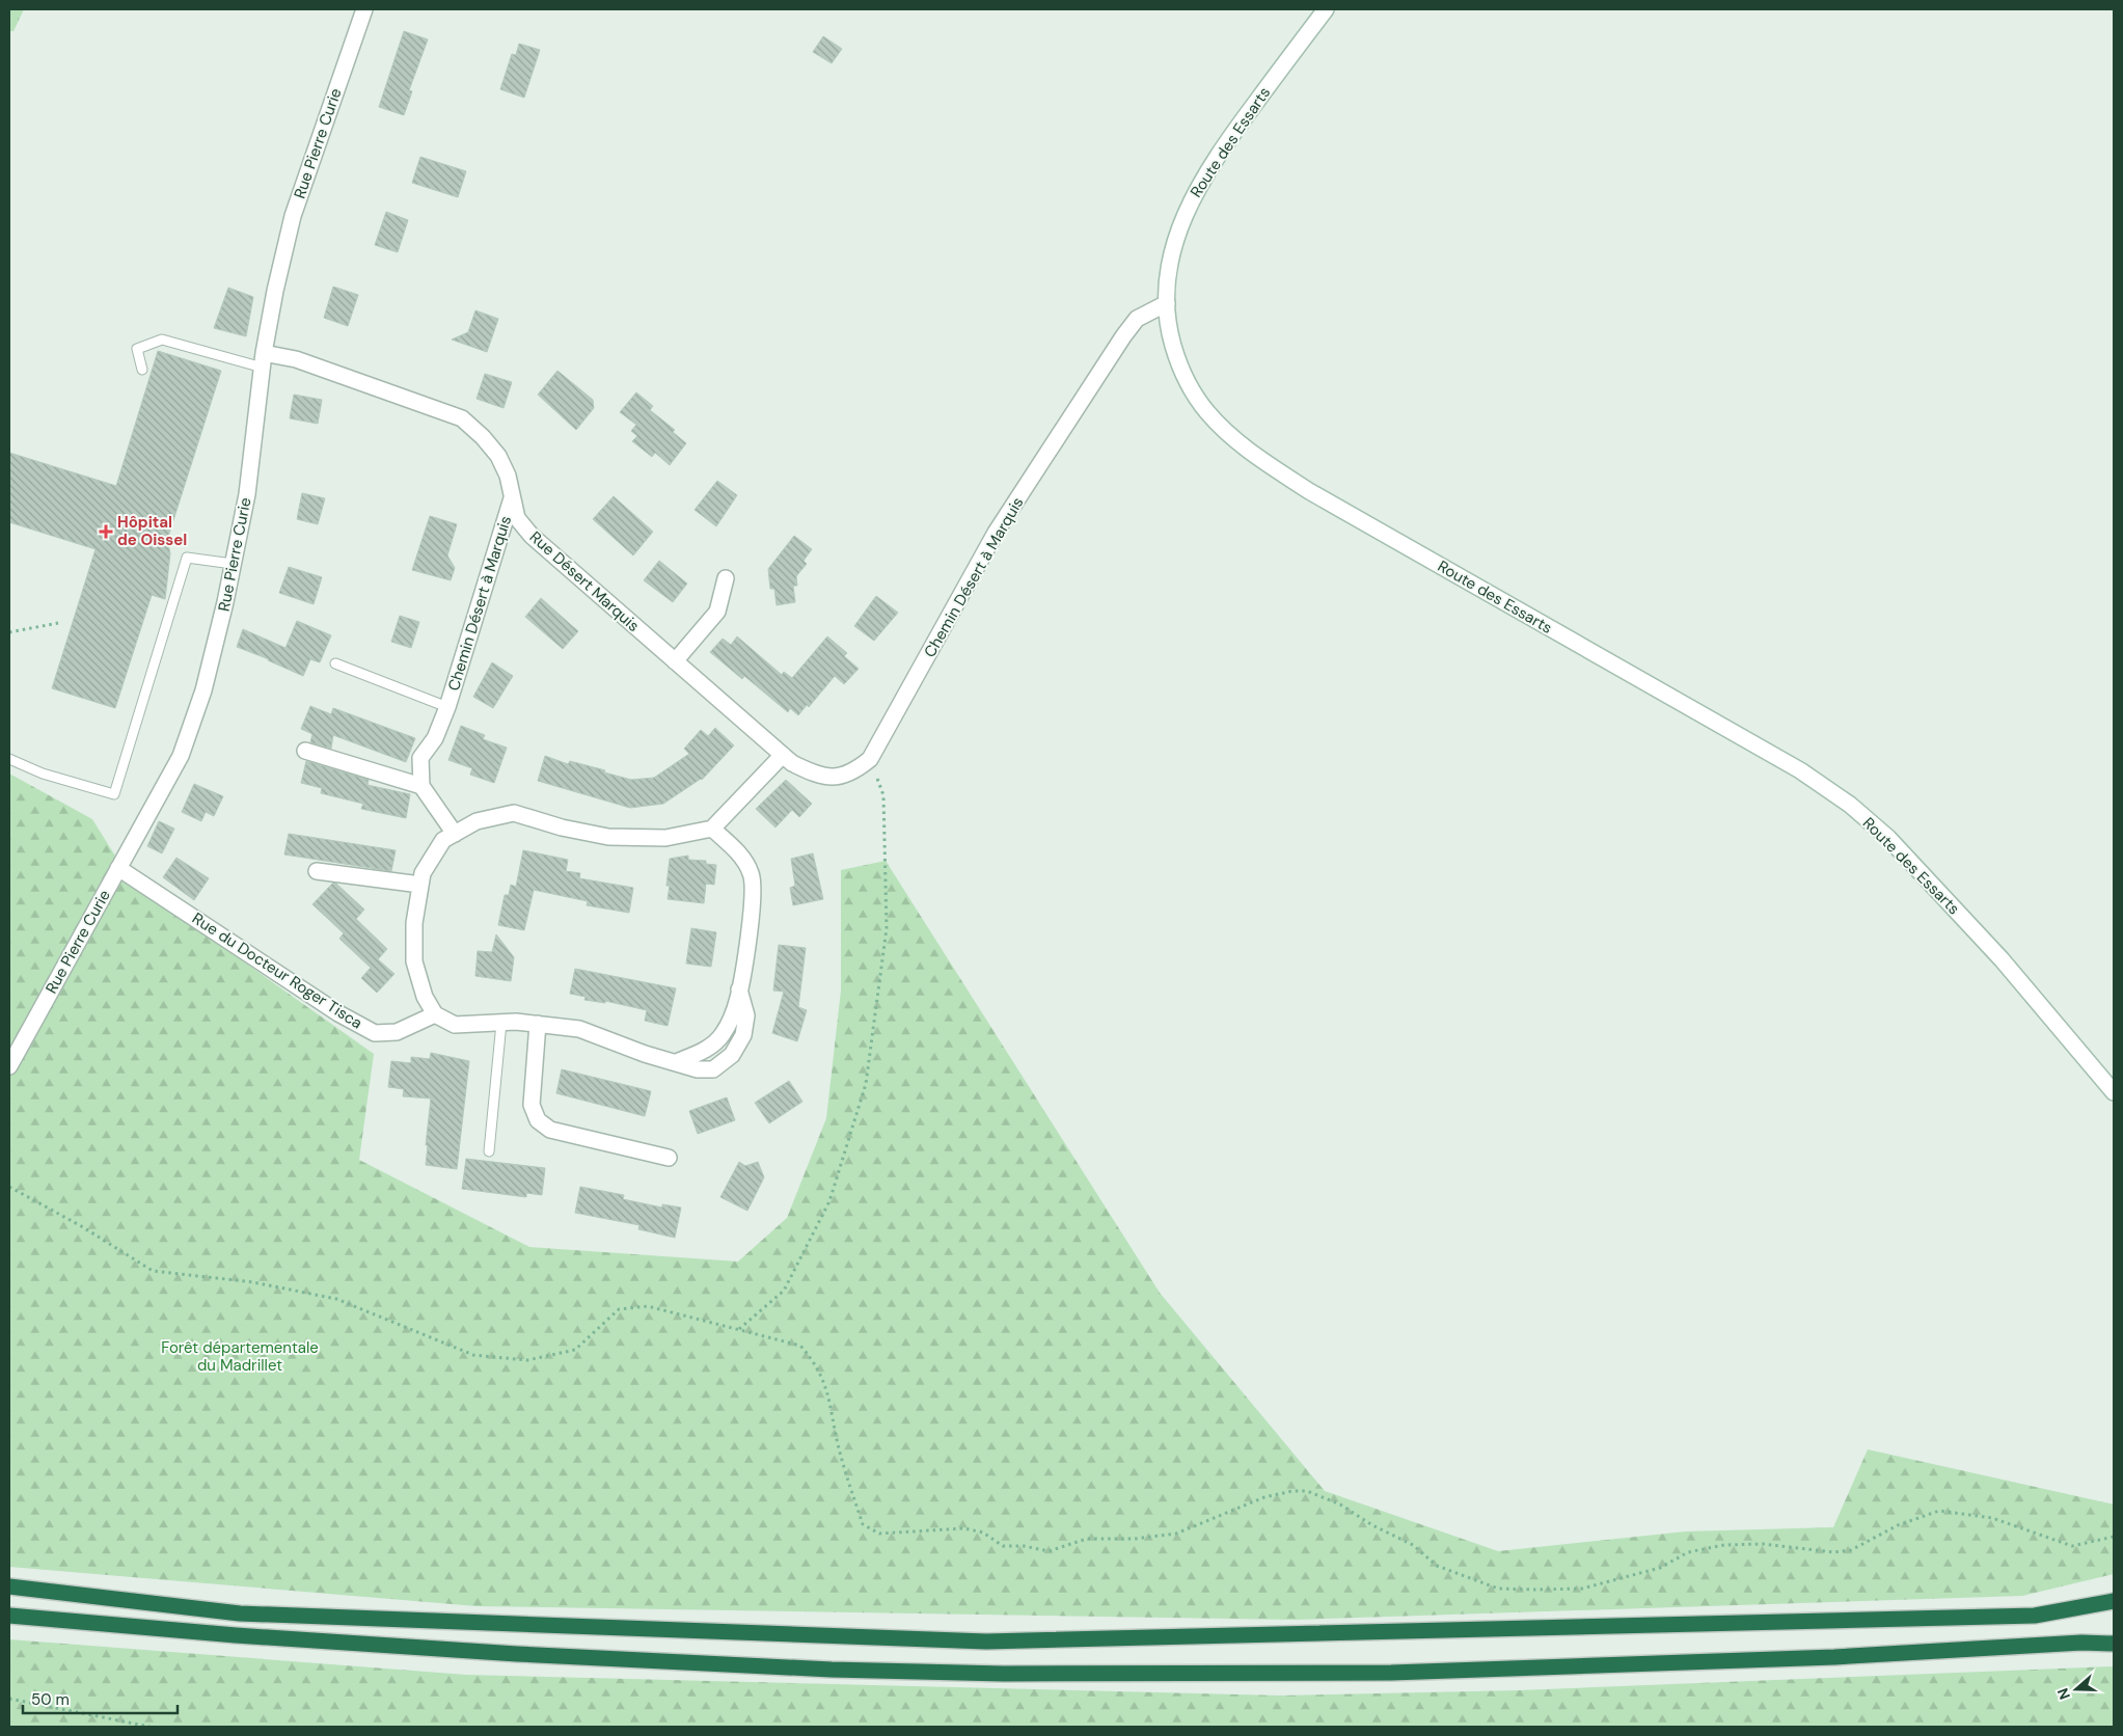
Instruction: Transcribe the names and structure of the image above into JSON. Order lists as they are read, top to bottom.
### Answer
{
  "streets": {
    "street": [
      "Route des Essarts",
      "Rue Pierre Curie",
      "Chemin Désert à Marquis",
      "Rue Désert Marquis",
      "Rue du Docteur Roger Tisca"
    ]
  },
  "crossings": [
    ["Route des Essarts", "Chemin Désert à Marquis"],
    ["Rue Pierre Curie", "Rue Désert Marquis"],
    ["Rue Pierre Curie", "Rue du Docteur Roger Tisca"],
    ["Chemin Désert à Marquis", "Rue Désert Marquis"]
  ],
  "parks": ["Forêt départementale du Madrillet"],
  "places": {
    "health": ["Hôpital de Oissel"]
  },
  "scale_bar": "50 m",
  "north": "left"
}
